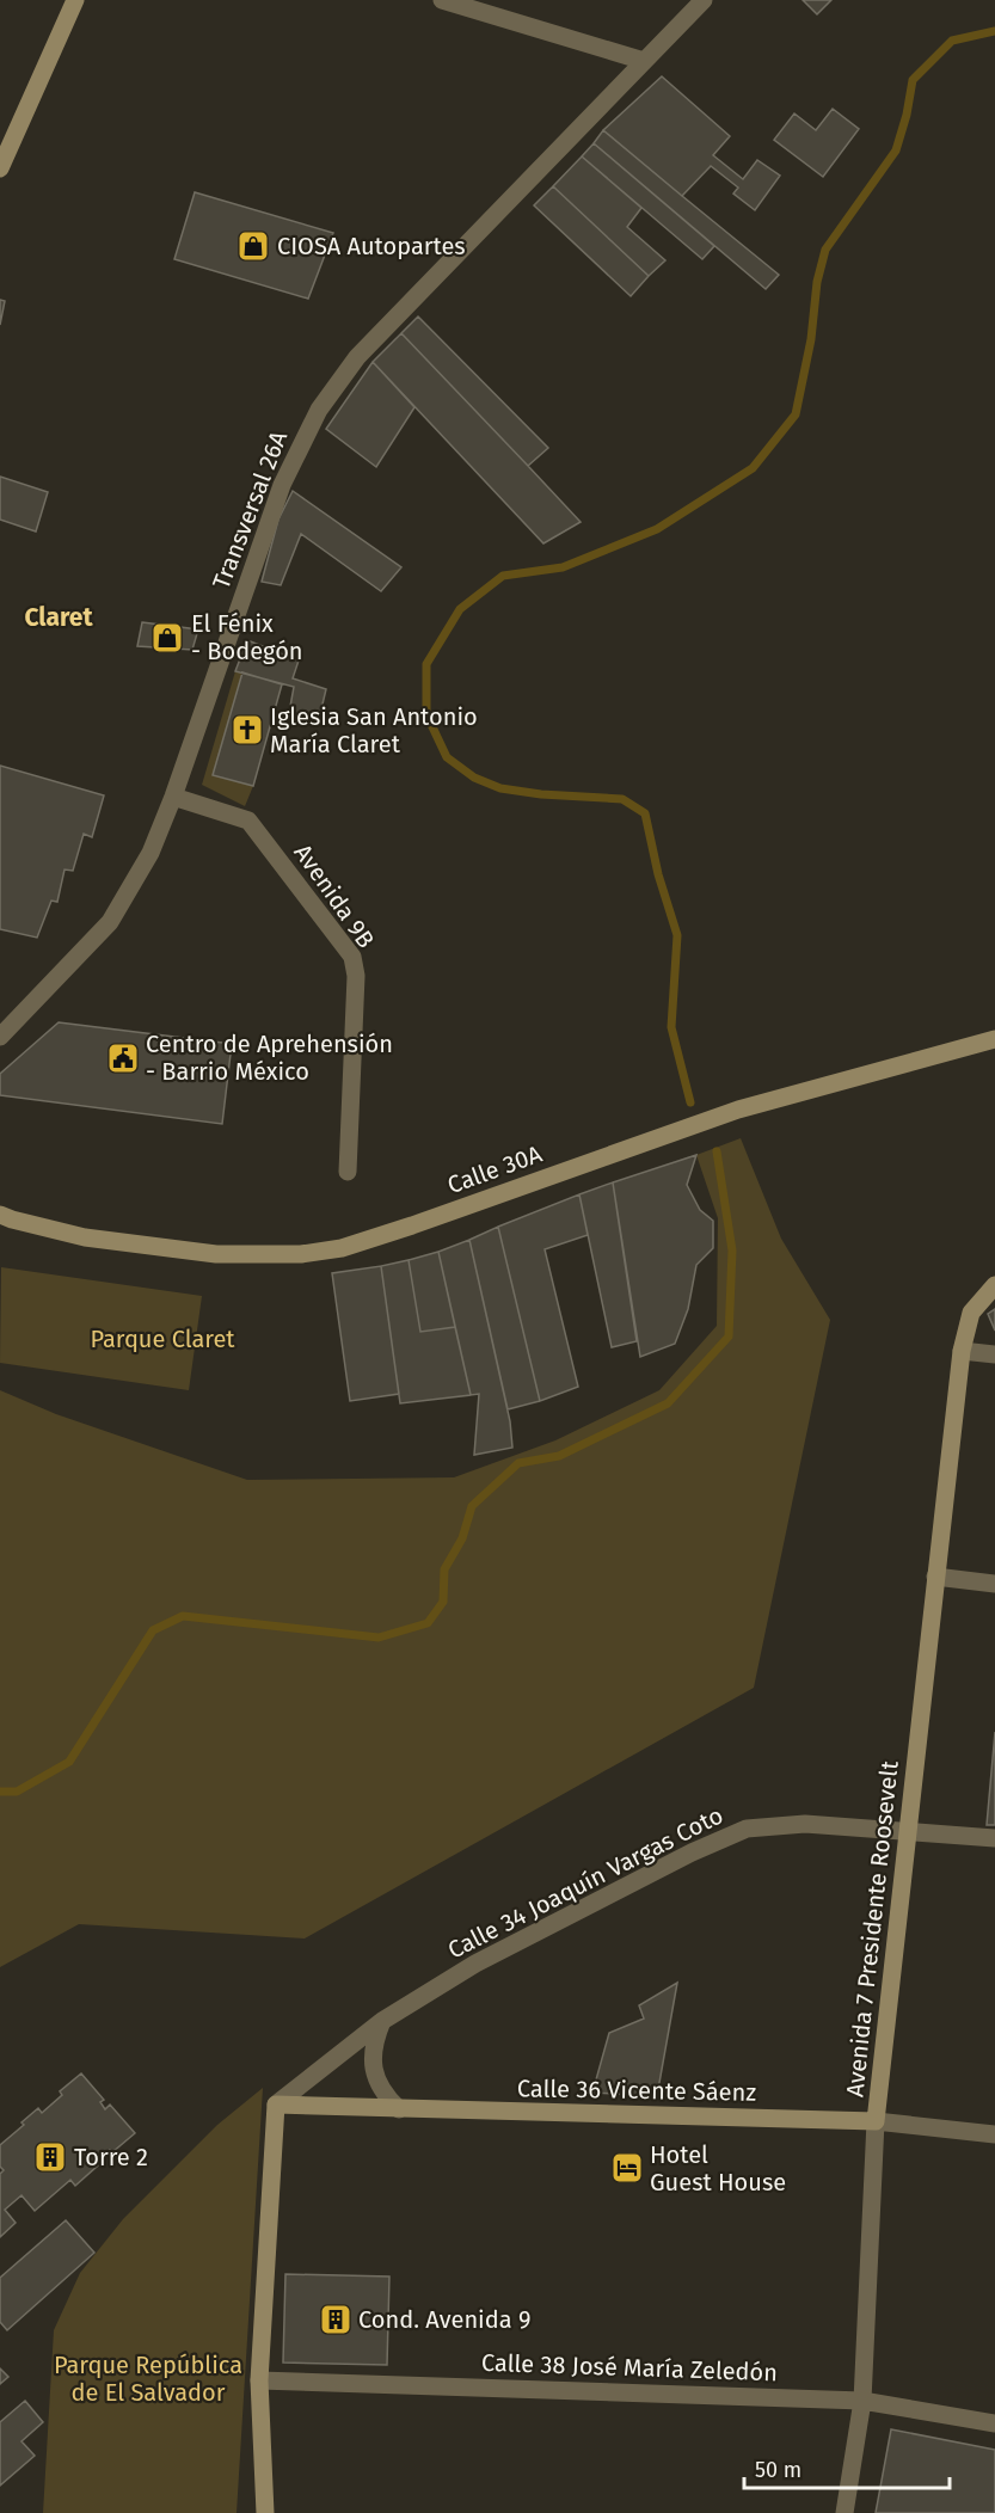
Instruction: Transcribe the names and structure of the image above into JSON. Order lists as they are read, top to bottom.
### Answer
{
  "streets": {
    "street": [
      "Transversal 26A",
      "Avenida 9B",
      "Calle 30A",
      "Calle 34 Joaquín Vargas Coto",
      "Avenida 7 Presidente Roosevelt",
      "Calle 36 Vicente Sáenz",
      "Calle 38 José María Zeledón"
    ]
  },
  "crossings": [
    ["Transversal 26A", "Avenida 9B"],
    ["Calle 34 Joaquín Vargas Coto", "Avenida 7 Presidente Roosevelt"],
    ["Calle 34 Joaquín Vargas Coto", "Calle 36 Vicente Sáenz"],
    ["Avenida 7 Presidente Roosevelt", "Calle 36 Vicente Sáenz"],
    ["Avenida 7 Presidente Roosevelt", "Calle 38 José María Zeledón"]
  ],
  "districts": ["Claret"],
  "parks": ["Parque Claret", "Parque República de El Salvador"],
  "places": {
    "shop": ["CIOSA Autopartes", "El Fénix - Bodegón"],
    "church": ["Iglesia San Antonio María Claret"],
    "public building": ["Centro de Aprehensión - Barrio México"],
    "building": ["Torre 2", "Cond. Avenida 9"],
    "hotel": ["Hotel Guest House"]
  },
  "scale_bar": "50 m"
}
